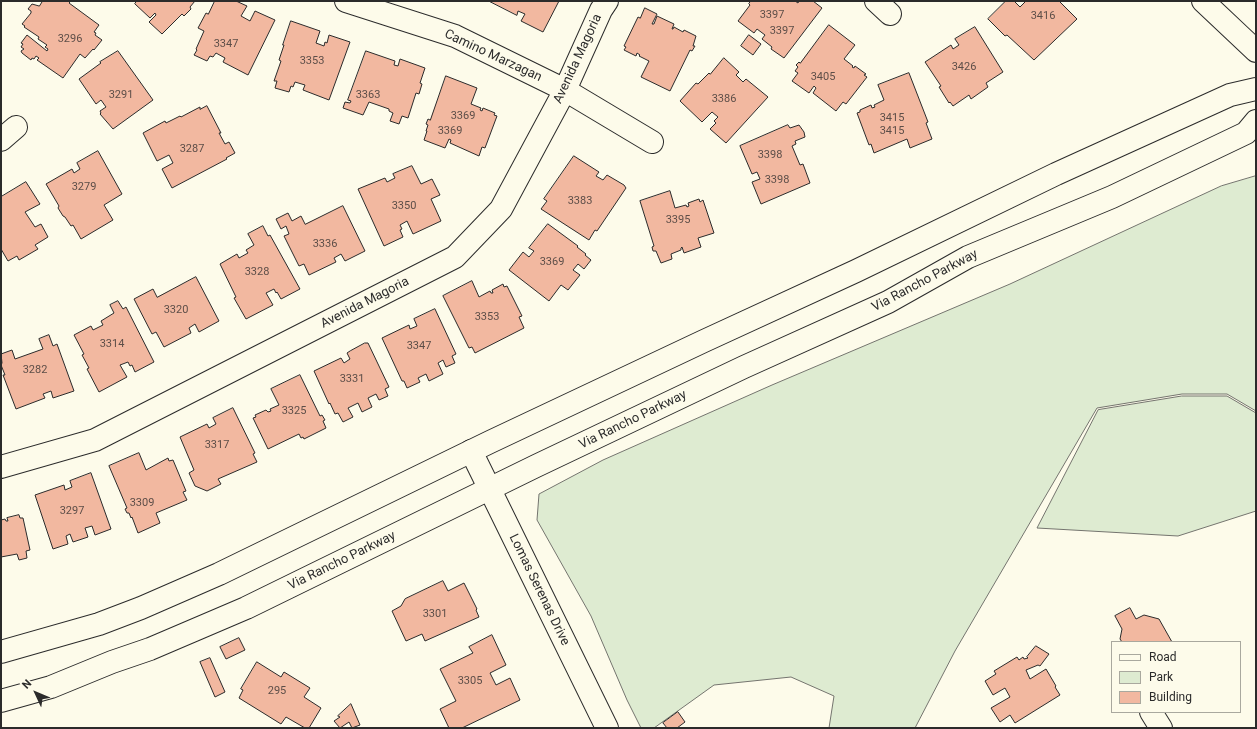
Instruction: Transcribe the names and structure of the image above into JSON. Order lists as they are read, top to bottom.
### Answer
{
  "streets": {
    "main road": [
      "Camino Marzagan",
      "Avenida Magoria",
      "Via Rancho Parkway",
      "Lomas Serenas Drive"
    ]
  },
  "crossings": [
    ["Camino Marzagan", "Avenida Magoria"],
    ["Via Rancho Parkway", "Lomas Serenas Drive"]
  ],
  "house_numbers": [
    "3397",
    "3416",
    "3397",
    "3296",
    "3347",
    "3353",
    "3426",
    "3405",
    "3291",
    "3363",
    "3386",
    "3369",
    "3415",
    "3369",
    "3415",
    "3287",
    "3398",
    "3398",
    "3279",
    "3383",
    "3350",
    "3395",
    "3336",
    "3369",
    "3328",
    "3320",
    "3353",
    "3314",
    "3347",
    "3282",
    "3331",
    "3325",
    "3317",
    "3309",
    "3297",
    "3301",
    "3305",
    "295"
  ],
  "legend": ["Road", "Park", "Building"],
  "north": "top left"
}
